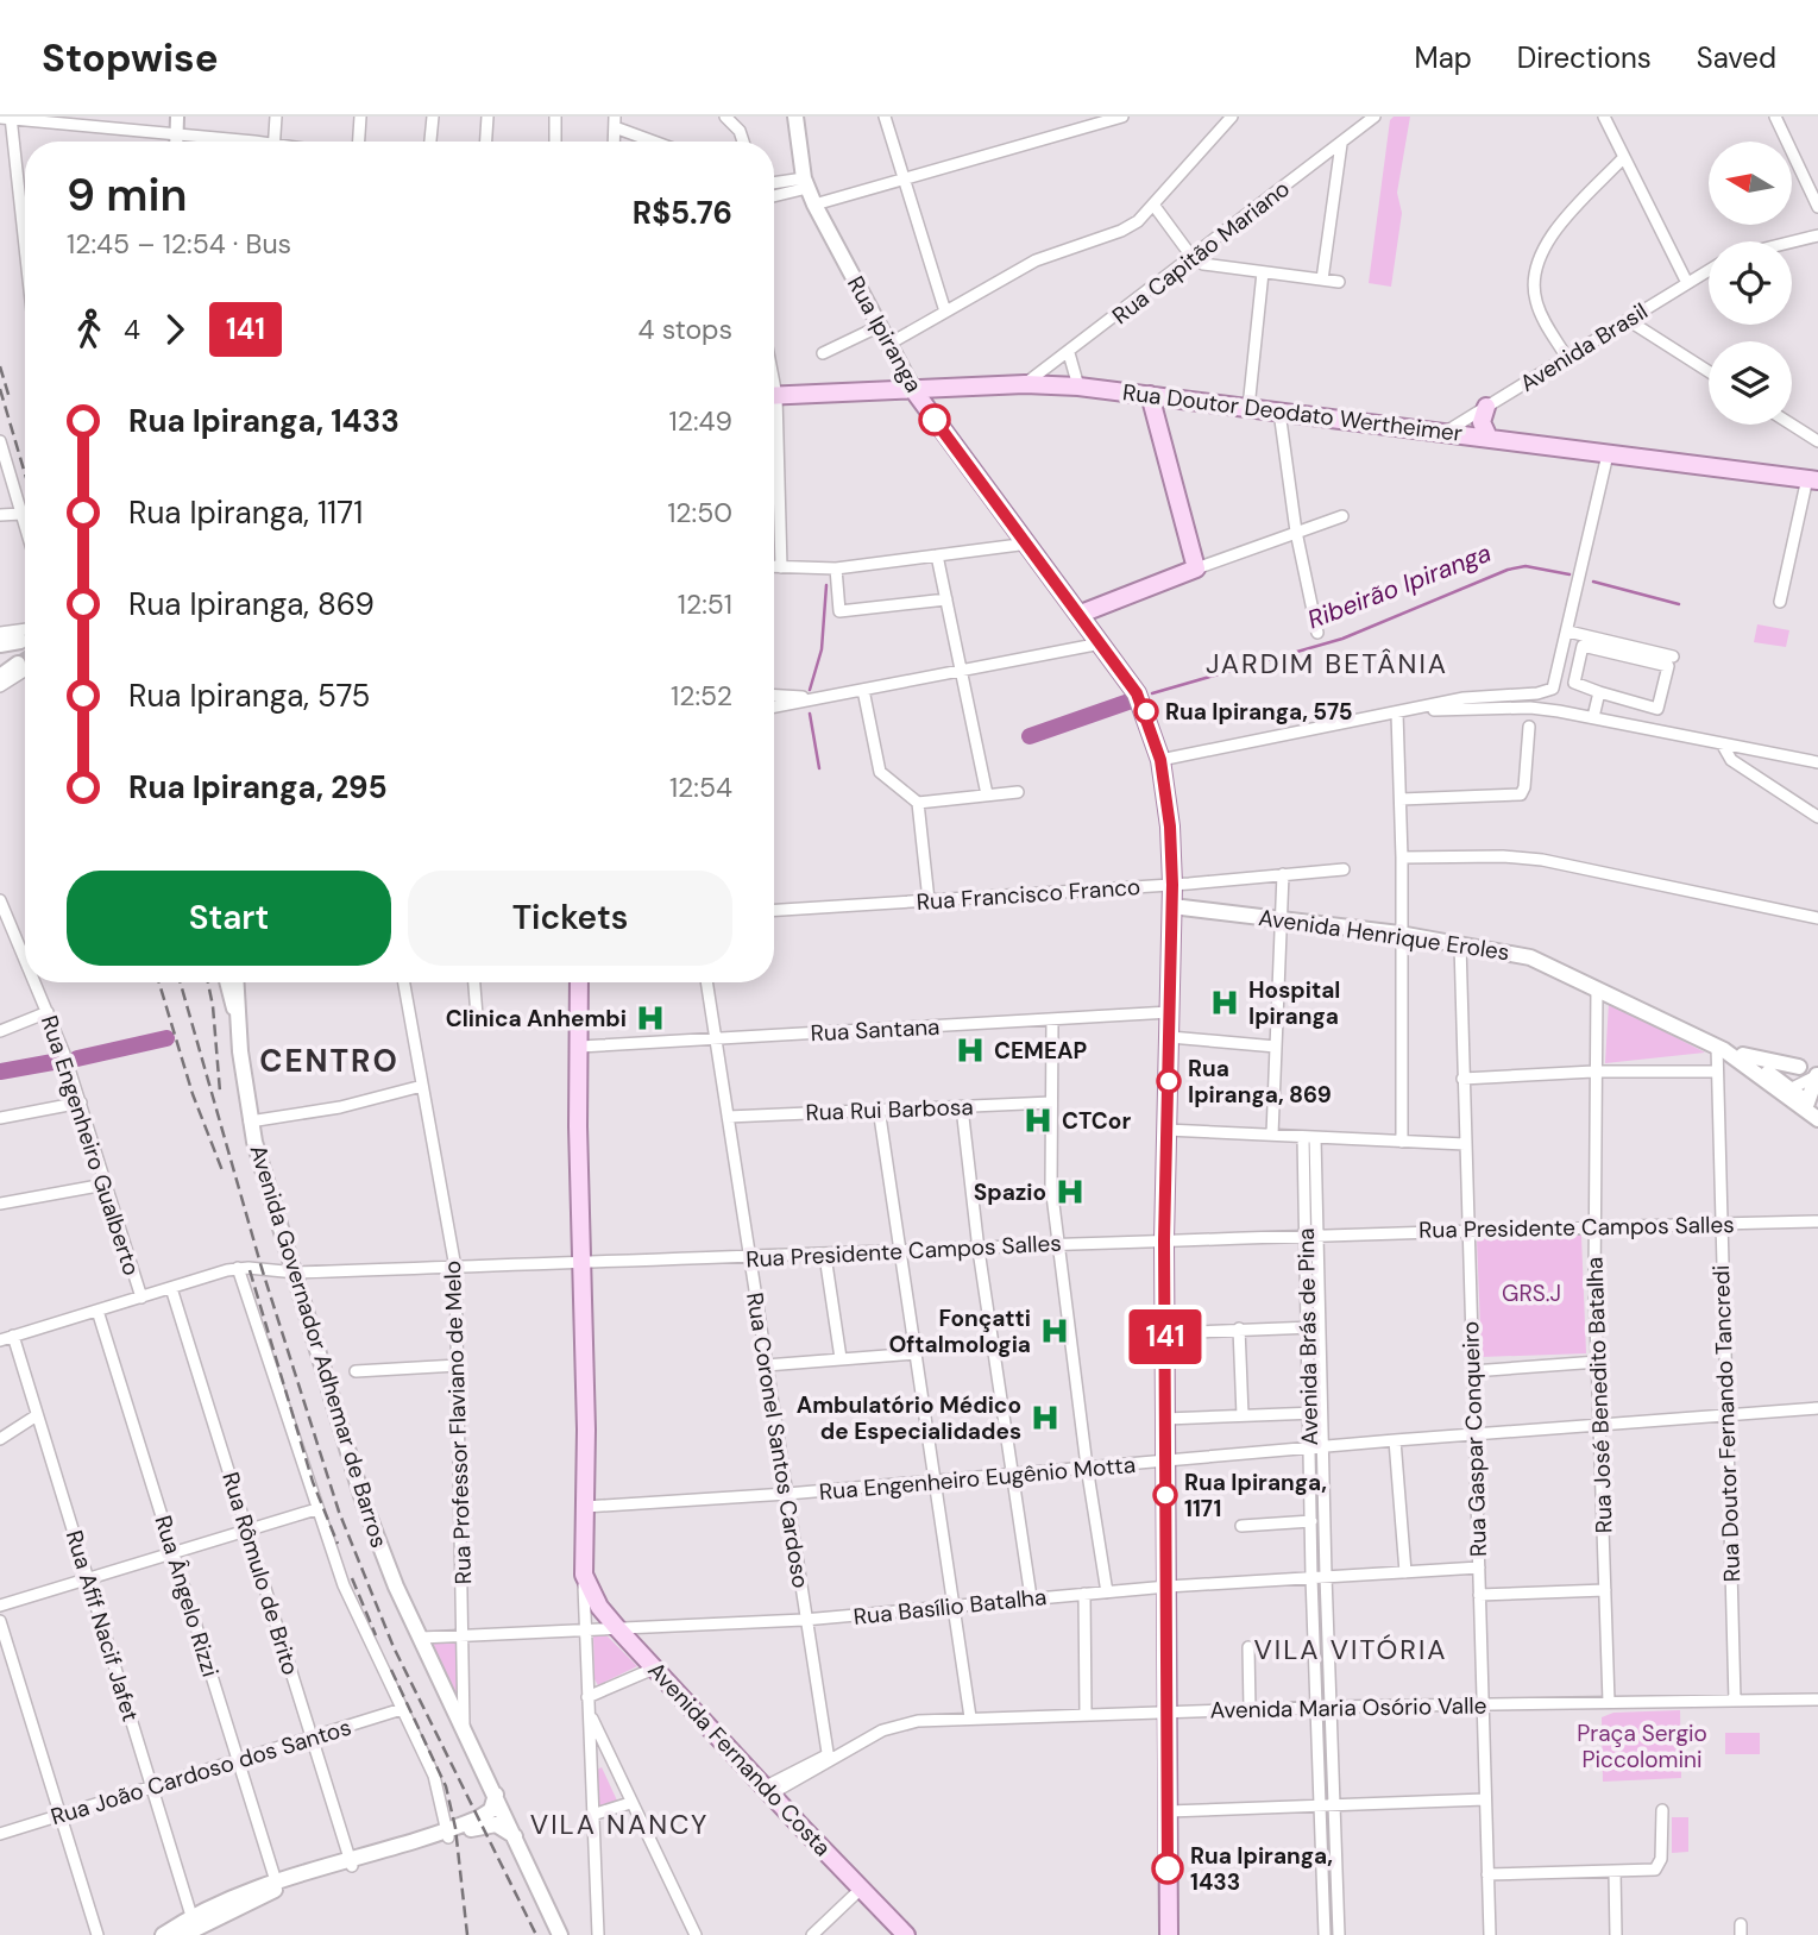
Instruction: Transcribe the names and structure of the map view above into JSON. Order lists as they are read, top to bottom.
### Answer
{
  "streets": {
    "main road": [
      "Rua Ipiranga",
      "Rua Doutor Deodato Wertheimer",
      "Avenida Henrique Eroles",
      "Avenida Governador Adhemar de Barros",
      "Avenida Fernando Costa"
    ],
    "street": [
      "Rua Capitão Mariano",
      "Avenida Brasil",
      "Rua Francisco Franco",
      "Rua Santana",
      "Rua Rui Barbosa",
      "Rua Engenheiro Gualberto",
      "Rua Presidente Campos Salles",
      "Avenida Brás de Pina",
      "Rua José Benedito Batalha",
      "Rua Professor Flaviano de Melo",
      "Rua Doutor Fernando Tancredi",
      "Rua Gaspar Conqueiro",
      "Rua Coronel Santos Cardoso",
      "Rua Engenheiro Eugênio Motta",
      "Rua Rômulo de Brito",
      "Rua Ângelo Rizzi",
      "Rua Basílio Batalha",
      "Rua Afif Nacif Jafet",
      "Avenida Maria Osório Valle",
      "Rua João Cardoso dos Santos"
    ]
  },
  "crossings": [
    ["Rua Capitão Mariano", "Rua Doutor Deodato Wertheimer"],
    ["Rua Ipiranga", "Rua Doutor Deodato Wertheimer"],
    ["Rua Ipiranga", "Rua Francisco Franco"],
    ["Rua Ipiranga", "Avenida Henrique Eroles"],
    ["Rua Ipiranga", "Rua Santana"],
    ["Rua Ipiranga", "Rua Presidente Campos Salles"],
    ["Rua Ipiranga", "Rua Engenheiro Eugênio Motta"],
    ["Rua Ipiranga", "Rua Basílio Batalha"],
    ["Rua Ipiranga", "Avenida Maria Osório Valle"],
    ["Avenida Brasil", "Rua Doutor Deodato Wertheimer"],
    ["Avenida Henrique Eroles", "Rua José Benedito Batalha"],
    ["Avenida Henrique Eroles", "Rua Doutor Fernando Tancredi"],
    ["Avenida Henrique Eroles", "Rua Gaspar Conqueiro"],
    ["Rua Santana", "Rua Coronel Santos Cardoso"],
    ["Rua Rui Barbosa", "Rua Coronel Santos Cardoso"],
    ["Rua Engenheiro Gualberto", "Rua Presidente Campos Salles"],
    ["Rua Presidente Campos Salles", "Avenida Brás de Pina"],
    ["Rua Presidente Campos Salles", "Avenida Governador Adhemar de Barros"],
    ["Rua Presidente Campos Salles", "Rua José Benedito Batalha"],
    ["Rua Presidente Campos Salles", "Rua Professor Flaviano de Melo"],
    ["Rua Presidente Campos Salles", "Rua Doutor Fernando Tancredi"],
    ["Rua Presidente Campos Salles", "Rua Gaspar Conqueiro"],
    ["Rua Presidente Campos Salles", "Rua Coronel Santos Cardoso"],
    ["Rua Presidente Campos Salles", "Rua Rômulo de Brito"],
    ["Rua Presidente Campos Salles", "Rua Ângelo Rizzi"],
    ["Rua Presidente Campos Salles", "Rua Afif Nacif Jafet"],
    ["Avenida Brás de Pina", "Rua Engenheiro Eugênio Motta"],
    ["Avenida Brás de Pina", "Rua Basílio Batalha"],
    ["Avenida Brás de Pina", "Avenida Maria Osório Valle"],
    ["Avenida Governador Adhemar de Barros", "Rua Professor Flaviano de Melo"],
    ["Avenida Governador Adhemar de Barros", "Rua Basílio Batalha"],
    ["Rua José Benedito Batalha", "Rua Engenheiro Eugênio Motta"],
    ["Rua José Benedito Batalha", "Avenida Maria Osório Valle"],
    ["Rua Professor Flaviano de Melo", "Rua Basílio Batalha"],
    ["Rua Doutor Fernando Tancredi", "Rua Engenheiro Eugênio Motta"],
    ["Rua Doutor Fernando Tancredi", "Avenida Maria Osório Valle"],
    ["Rua Gaspar Conqueiro", "Rua Engenheiro Eugênio Motta"],
    ["Rua Gaspar Conqueiro", "Rua Basílio Batalha"],
    ["Rua Gaspar Conqueiro", "Avenida Maria Osório Valle"],
    ["Rua Coronel Santos Cardoso", "Rua Engenheiro Eugênio Motta"],
    ["Rua Coronel Santos Cardoso", "Rua Basílio Batalha"],
    ["Rua Coronel Santos Cardoso", "Avenida Maria Osório Valle"],
    ["Rua Rômulo de Brito", "Rua João Cardoso dos Santos"],
    ["Rua Ângelo Rizzi", "Rua João Cardoso dos Santos"],
    ["Rua Basílio Batalha", "Avenida Fernando Costa"],
    ["Rua Afif Nacif Jafet", "Rua João Cardoso dos Santos"],
    ["Avenida Maria Osório Valle", "Avenida Fernando Costa"]
  ],
  "districts": [
    "JARDIM BETÂNIA",
    "CENTRO",
    "VILA VITÓRIA",
    "VILA NANCY"
  ],
  "water": ["Ribeirão Ipiranga"],
  "parks": ["GRS.J", "Praça Sergio Piccolomini"],
  "places": {
    "other": [
      "Rua Ipiranga, 575",
      "Rua Ipiranga, 869",
      "Rua Ipiranga, 1171",
      "Rua Ipiranga, 1433"
    ],
    "hospital": [
      "Hospital Ipiranga",
      "Clinica Anhembi",
      "CEMEAP",
      "CTCor",
      "Spazio",
      "Fonçatti Oftalmologia",
      "Ambulatório Médico de Especialidades"
    ]
  },
  "lines": ["bus line 141"],
  "north": "left",
  "page": {
    "header": "Stopwise",
    "nav": ["Map", "Directions", "Saved"],
    "on_map": "141",
    "heading": ["9 min", "12:45 – 12:54 · Bus", "R$5.76"],
    "legs": ["4", "141", "4 stops"],
    "list": [
      {
        "name": "Rua Ipiranga, 1433",
        "value": "12:49"
      },
      {
        "name": "Rua Ipiranga, 1171",
        "value": "12:50"
      },
      {
        "name": "Rua Ipiranga, 869",
        "value": "12:51"
      },
      {
        "name": "Rua Ipiranga, 575",
        "value": "12:52"
      },
      {
        "name": "Rua Ipiranga, 295",
        "value": "12:54"
      }
    ],
    "buttons": ["Start", "Tickets"]
  }
}
